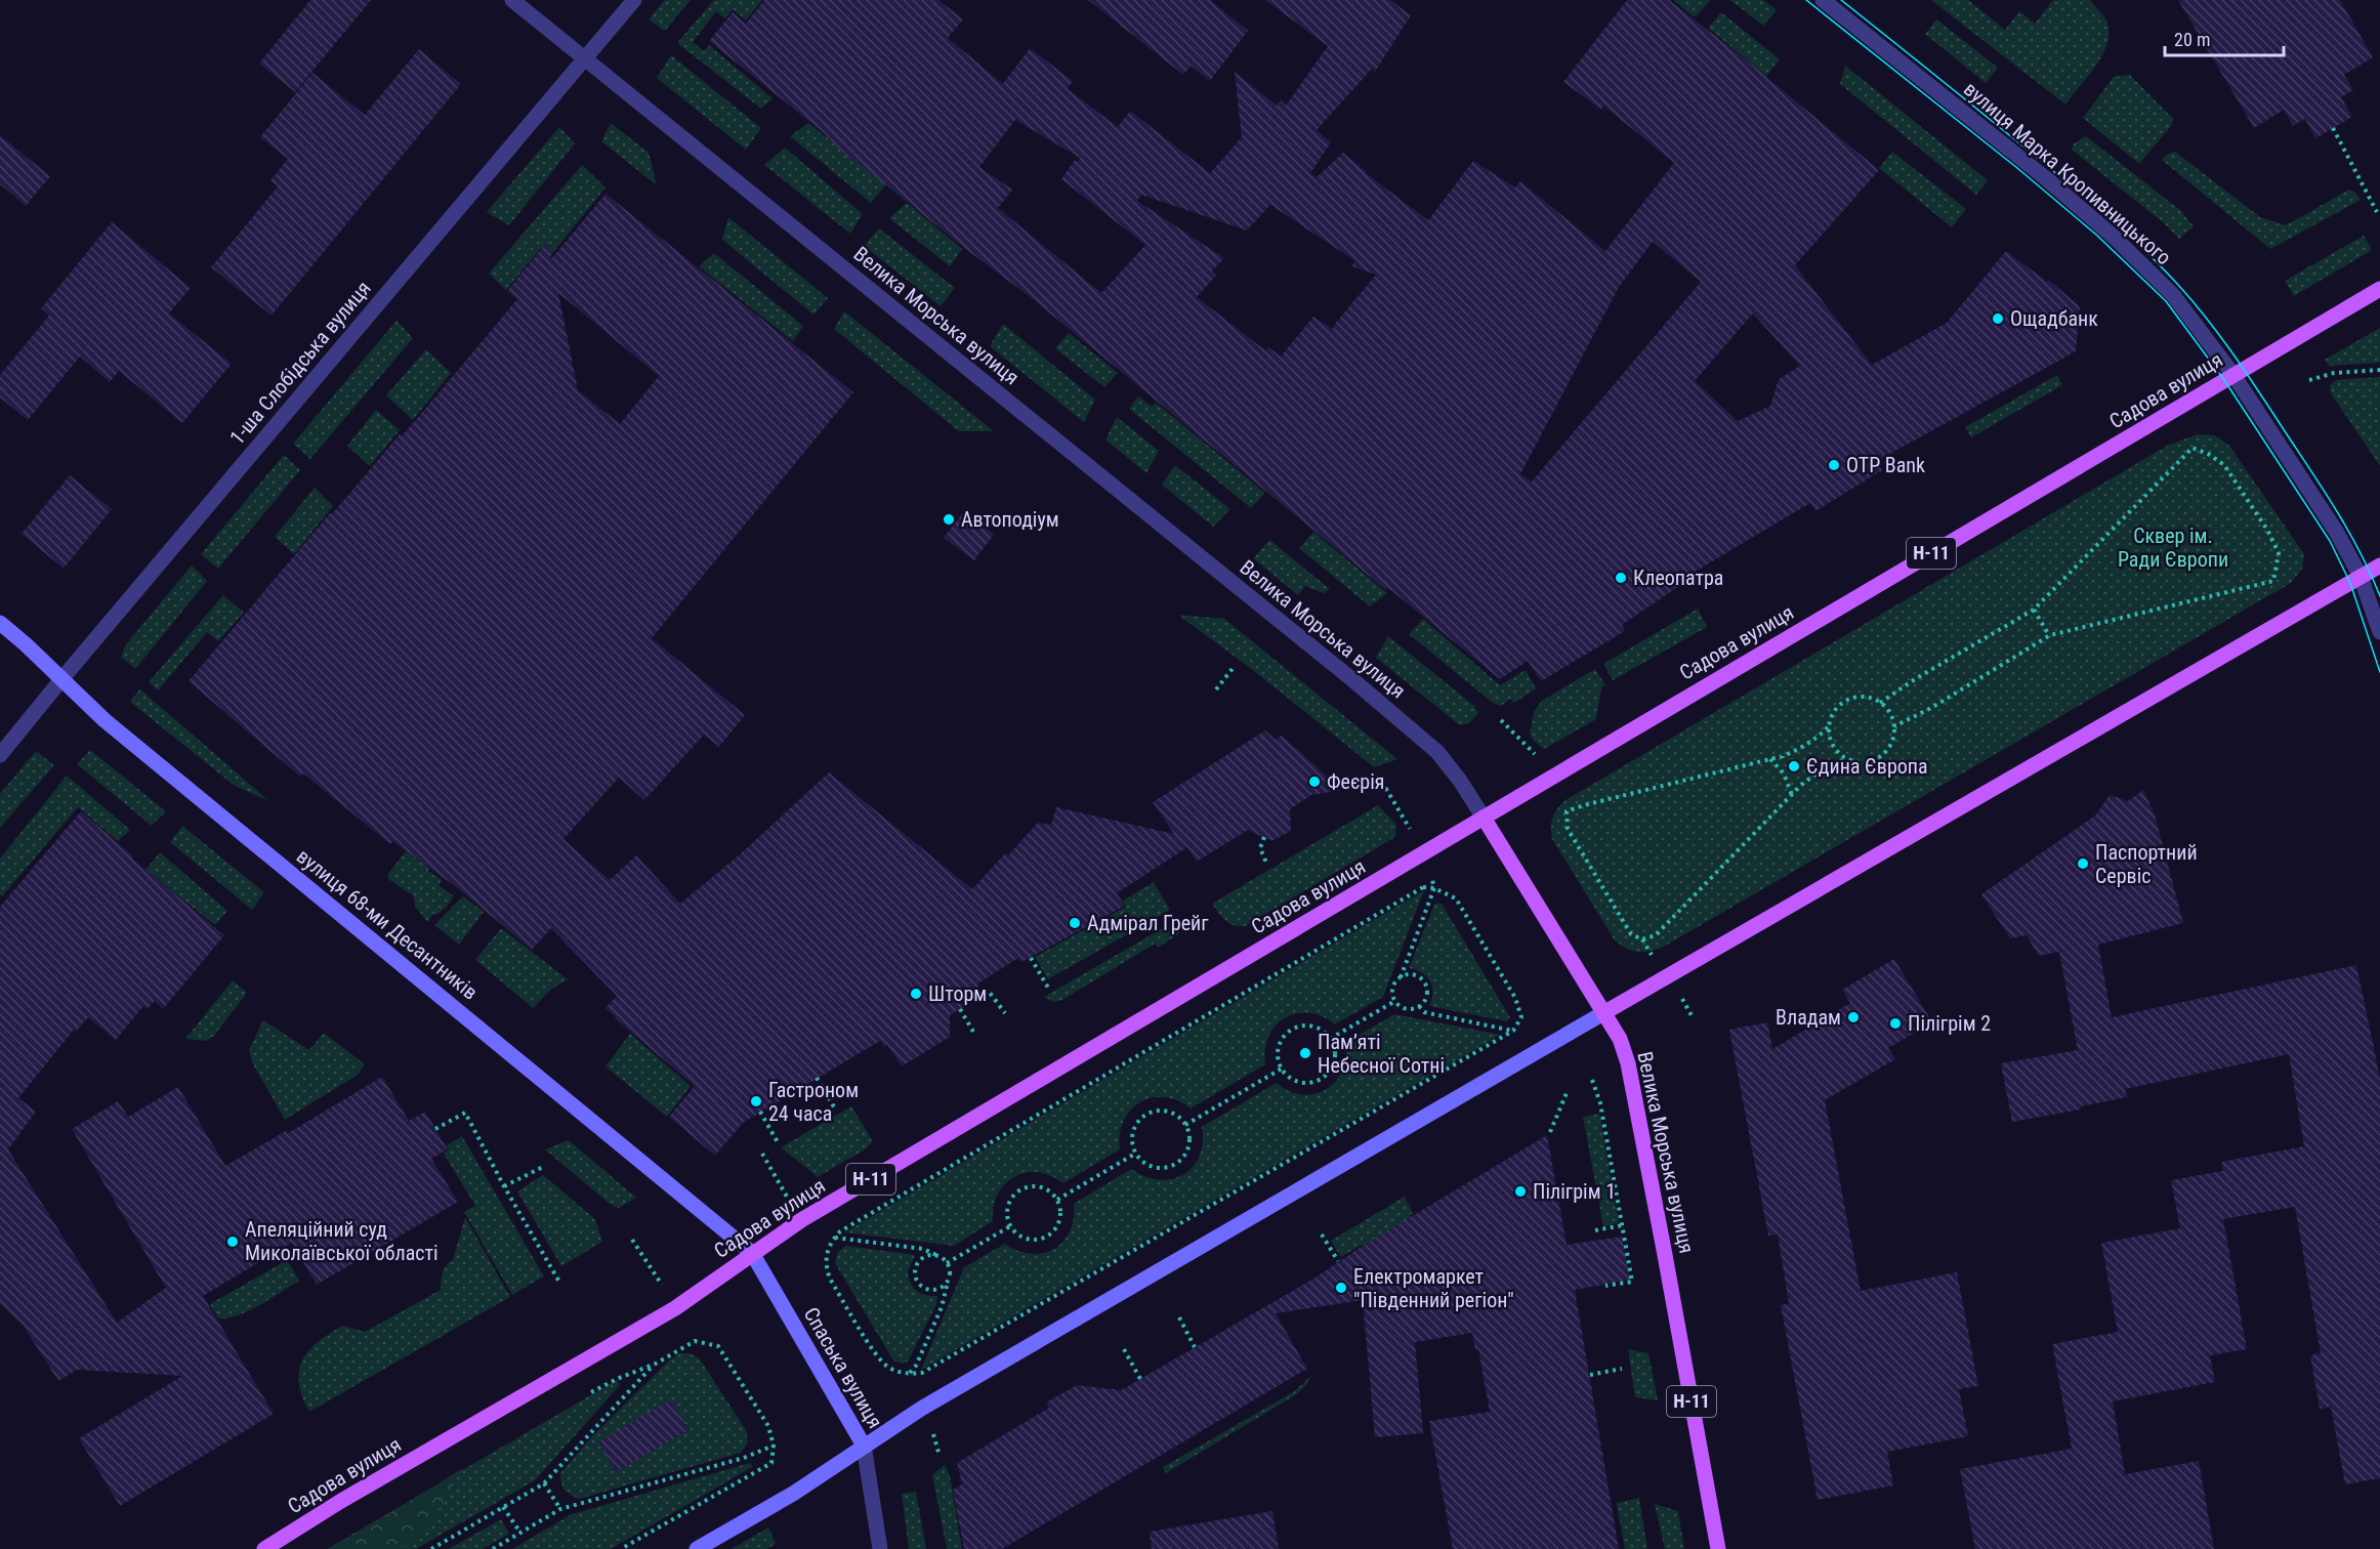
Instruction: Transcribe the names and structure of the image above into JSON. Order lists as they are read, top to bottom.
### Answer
{
  "streets": {
    "main road": [
      "Велика Морська вулиця",
      "Садова вулиця",
      "Н-11",
      "вулиця 68-ми Десантників",
      "Спаська вулиця"
    ],
    "street": ["вулиця Марка Кропивницького", "1-ша Слобідська вулиця"]
  },
  "crossings": [
    ["вулиця Марка Кропивницького", "Садова вулиця"],
    ["Велика Морська вулиця", "1-ша Слобідська вулиця"],
    ["Велика Морська вулиця", "Садова вулиця"],
    ["1-ша Слобідська вулиця", "вулиця 68-ми Десантників"],
    ["Садова вулиця", "вулиця 68-ми Десантників"],
    ["Садова вулиця", "Спаська вулиця"],
    ["вулиця 68-ми Десантників", "Спаська вулиця"]
  ],
  "parks": ["Сквер ім. Ради Європи"],
  "places": [
    "Ощадбанк",
    "OTP Bank",
    "Автоподіум",
    "Клеопатра",
    "Єдина Європа",
    "Феєрія",
    "Паспортний Сервіс",
    "Адмірал Грейг",
    "Шторм",
    "Владам",
    "Пілігрім 2",
    "Пам’яті Небесної Сотні",
    "Гастроном 24 часа",
    "Пілігрім 1",
    "Апеляційний суд Миколаївської області",
    "Електромаркет \"Південний регіон\""
  ],
  "scale_bar": "20 m"
}
